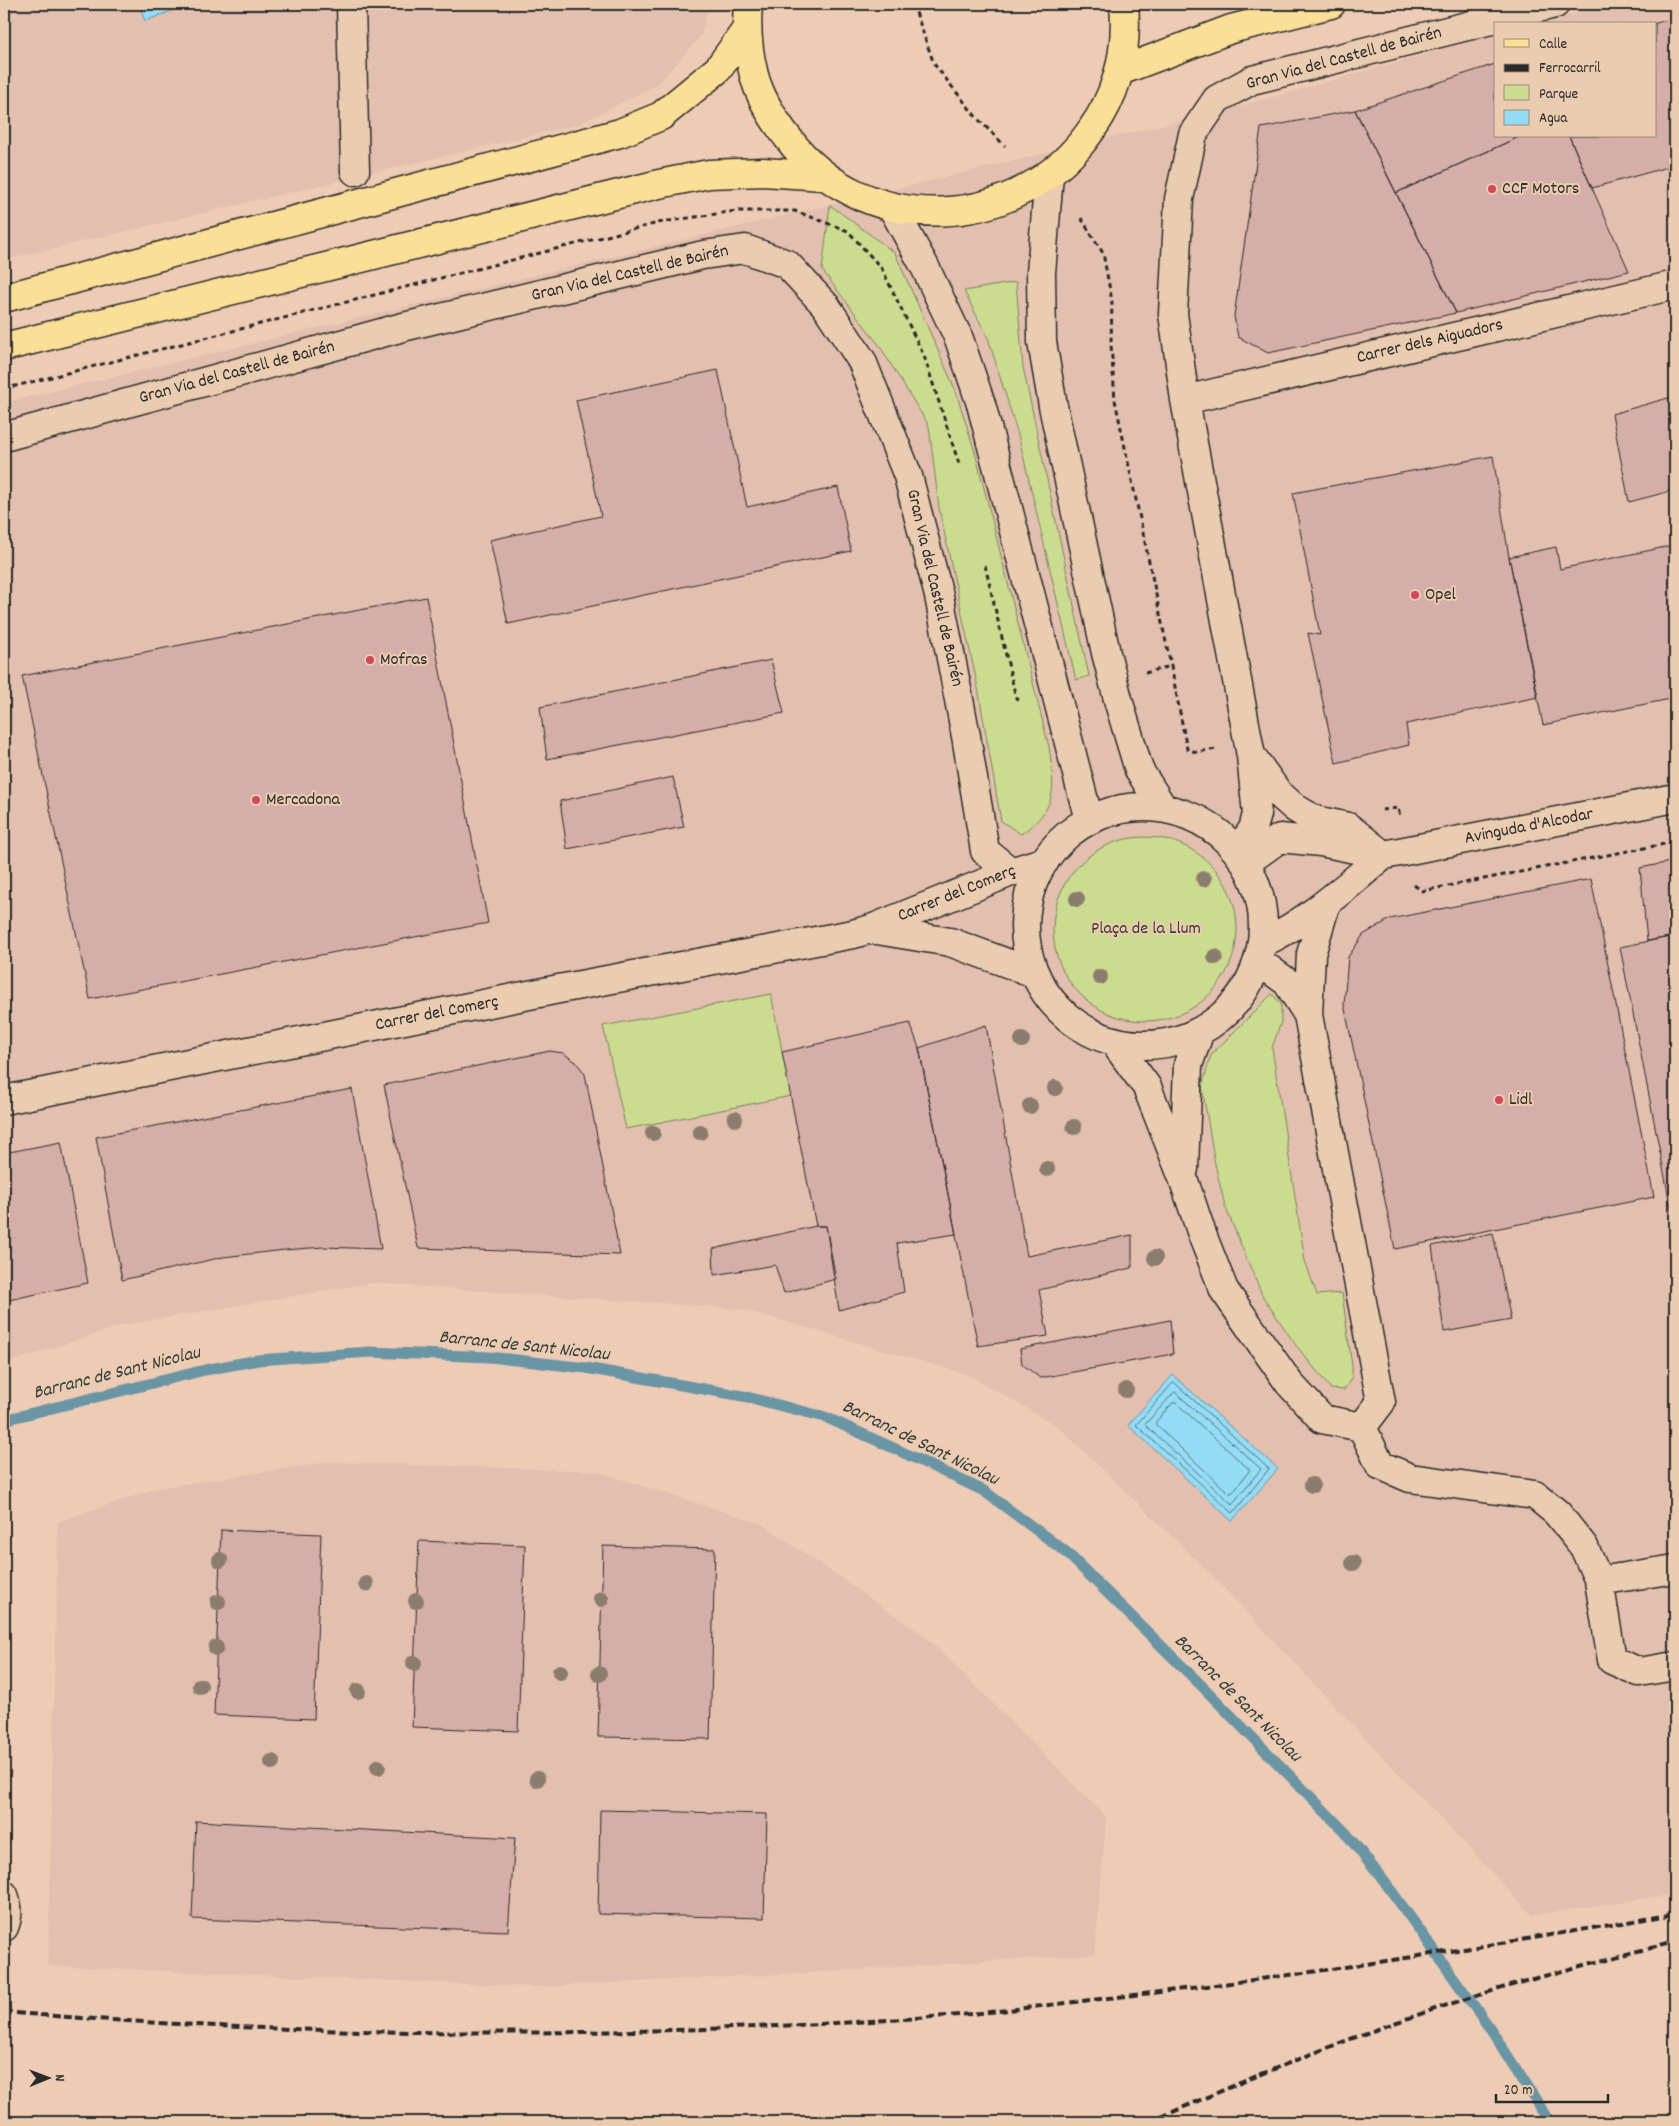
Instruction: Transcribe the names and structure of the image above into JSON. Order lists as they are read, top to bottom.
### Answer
{
  "streets": {
    "street": [
      "Gran Via del Castell de Bairén",
      "Carrer dels Aiguadors",
      "Avinguda d'Alcodar",
      "Carrer del Comerç"
    ]
  },
  "crossings": [
    ["Gran Via del Castell de Bairén", "Carrer dels Aiguadors"],
    ["Gran Via del Castell de Bairén", "Avinguda d'Alcodar"],
    ["Gran Via del Castell de Bairén", "Carrer del Comerç"]
  ],
  "water": ["Barranc de Sant Nicolau"],
  "parks": ["Plaça de la Llum"],
  "places": [
    "CCF Motors",
    "Opel",
    "Mofras",
    "Mercadona",
    "Lidl"
  ],
  "legend": [
    "Calle",
    "Ferrocarril",
    "Parque",
    "Agua"
  ],
  "scale_bar": "20 m",
  "north": "right"
}
